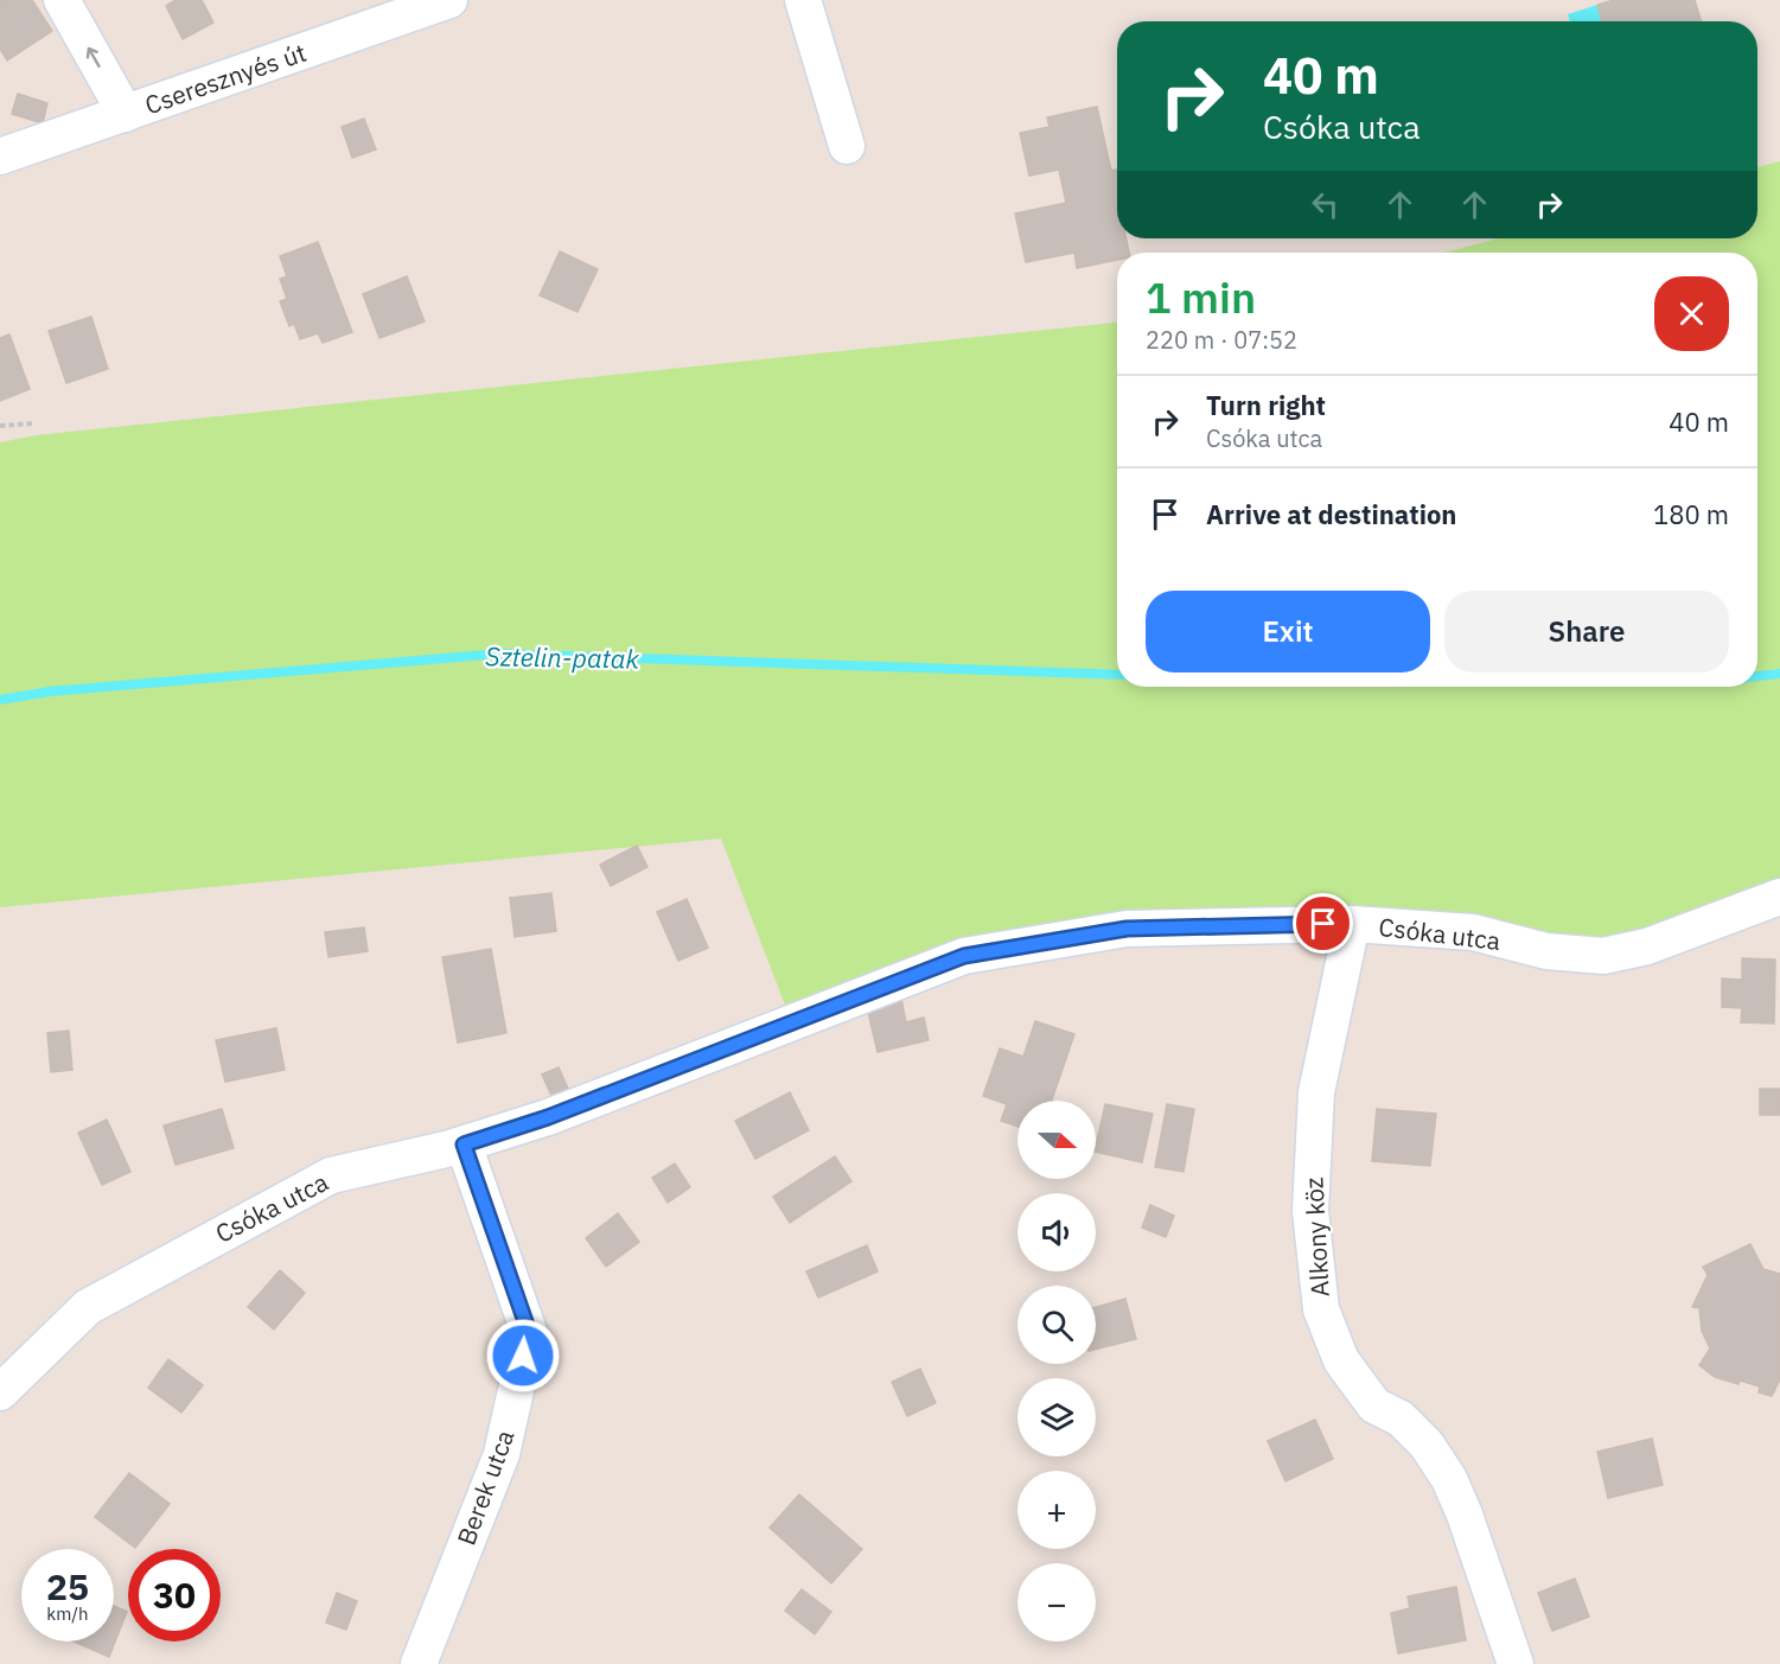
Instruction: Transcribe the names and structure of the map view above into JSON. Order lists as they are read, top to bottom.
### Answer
{
  "streets": {
    "street": [
      "Cseresznyés út",
      "Csóka utca",
      "Alkony köz",
      "Berek utca"
    ]
  },
  "crossings": [
    ["Csóka utca", "Alkony köz"],
    ["Csóka utca", "Berek utca"]
  ],
  "water": ["Sztelin-patak"],
  "north": "right",
  "page": {
    "turn": ["40 m", "Csóka utca"],
    "heading": ["1 min", "220 m · 07:52"],
    "list": [
      {
        "name": "Turn right",
        "note": "Csóka utca",
        "value": "40 m"
      },
      {
        "name": "Arrive at destination",
        "value": "180 m"
      }
    ],
    "buttons": ["Exit", "Share"],
    "map_buttons": ["+", "−"],
    "speed": "25 km/h",
    "limit": "30"
  }
}
